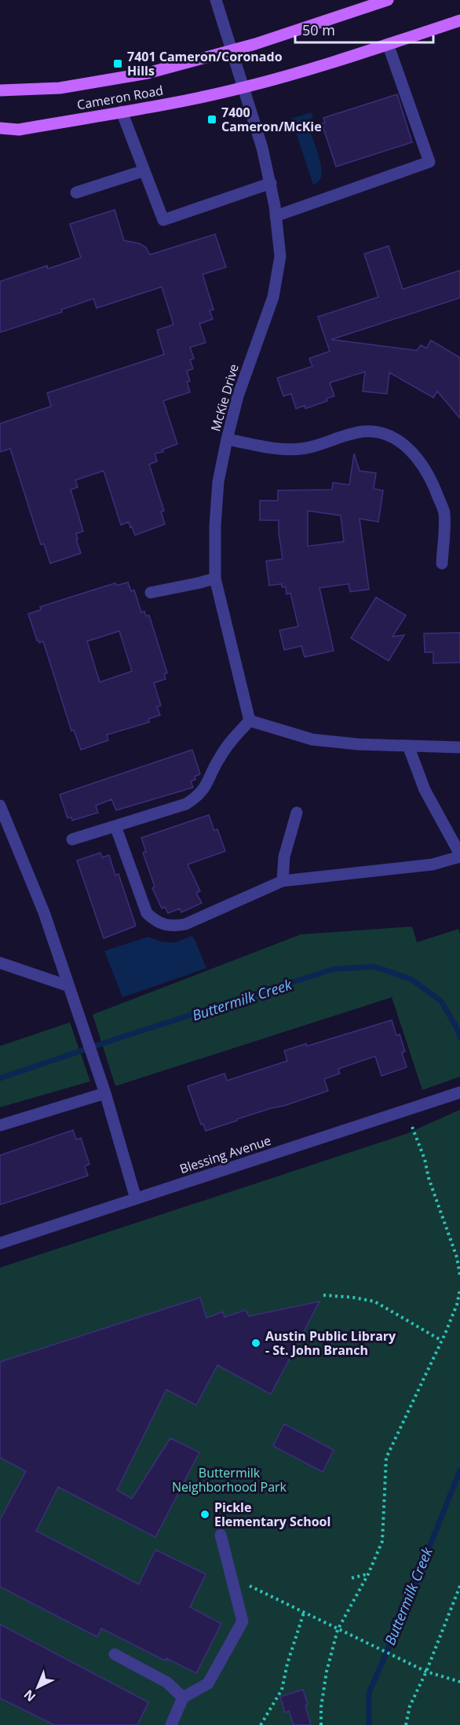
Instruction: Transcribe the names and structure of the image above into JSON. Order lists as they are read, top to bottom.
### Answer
{
  "streets": {
    "main road": ["Cameron Road"],
    "street": ["McKie Drive", "Blessing Avenue"]
  },
  "crossings": [
    ["Cameron Road", "McKie Drive"]
  ],
  "water": ["Buttermilk Creek"],
  "parks": ["Buttermilk Neighborhood Park"],
  "places": {
    "transit": ["7401 Cameron/Coronado Hills", "7400 Cameron/McKie"],
    "other": ["Austin Public Library - St. John Branch", "Pickle Elementary School"]
  },
  "scale_bar": "50 m",
  "north": "bottom left"
}
